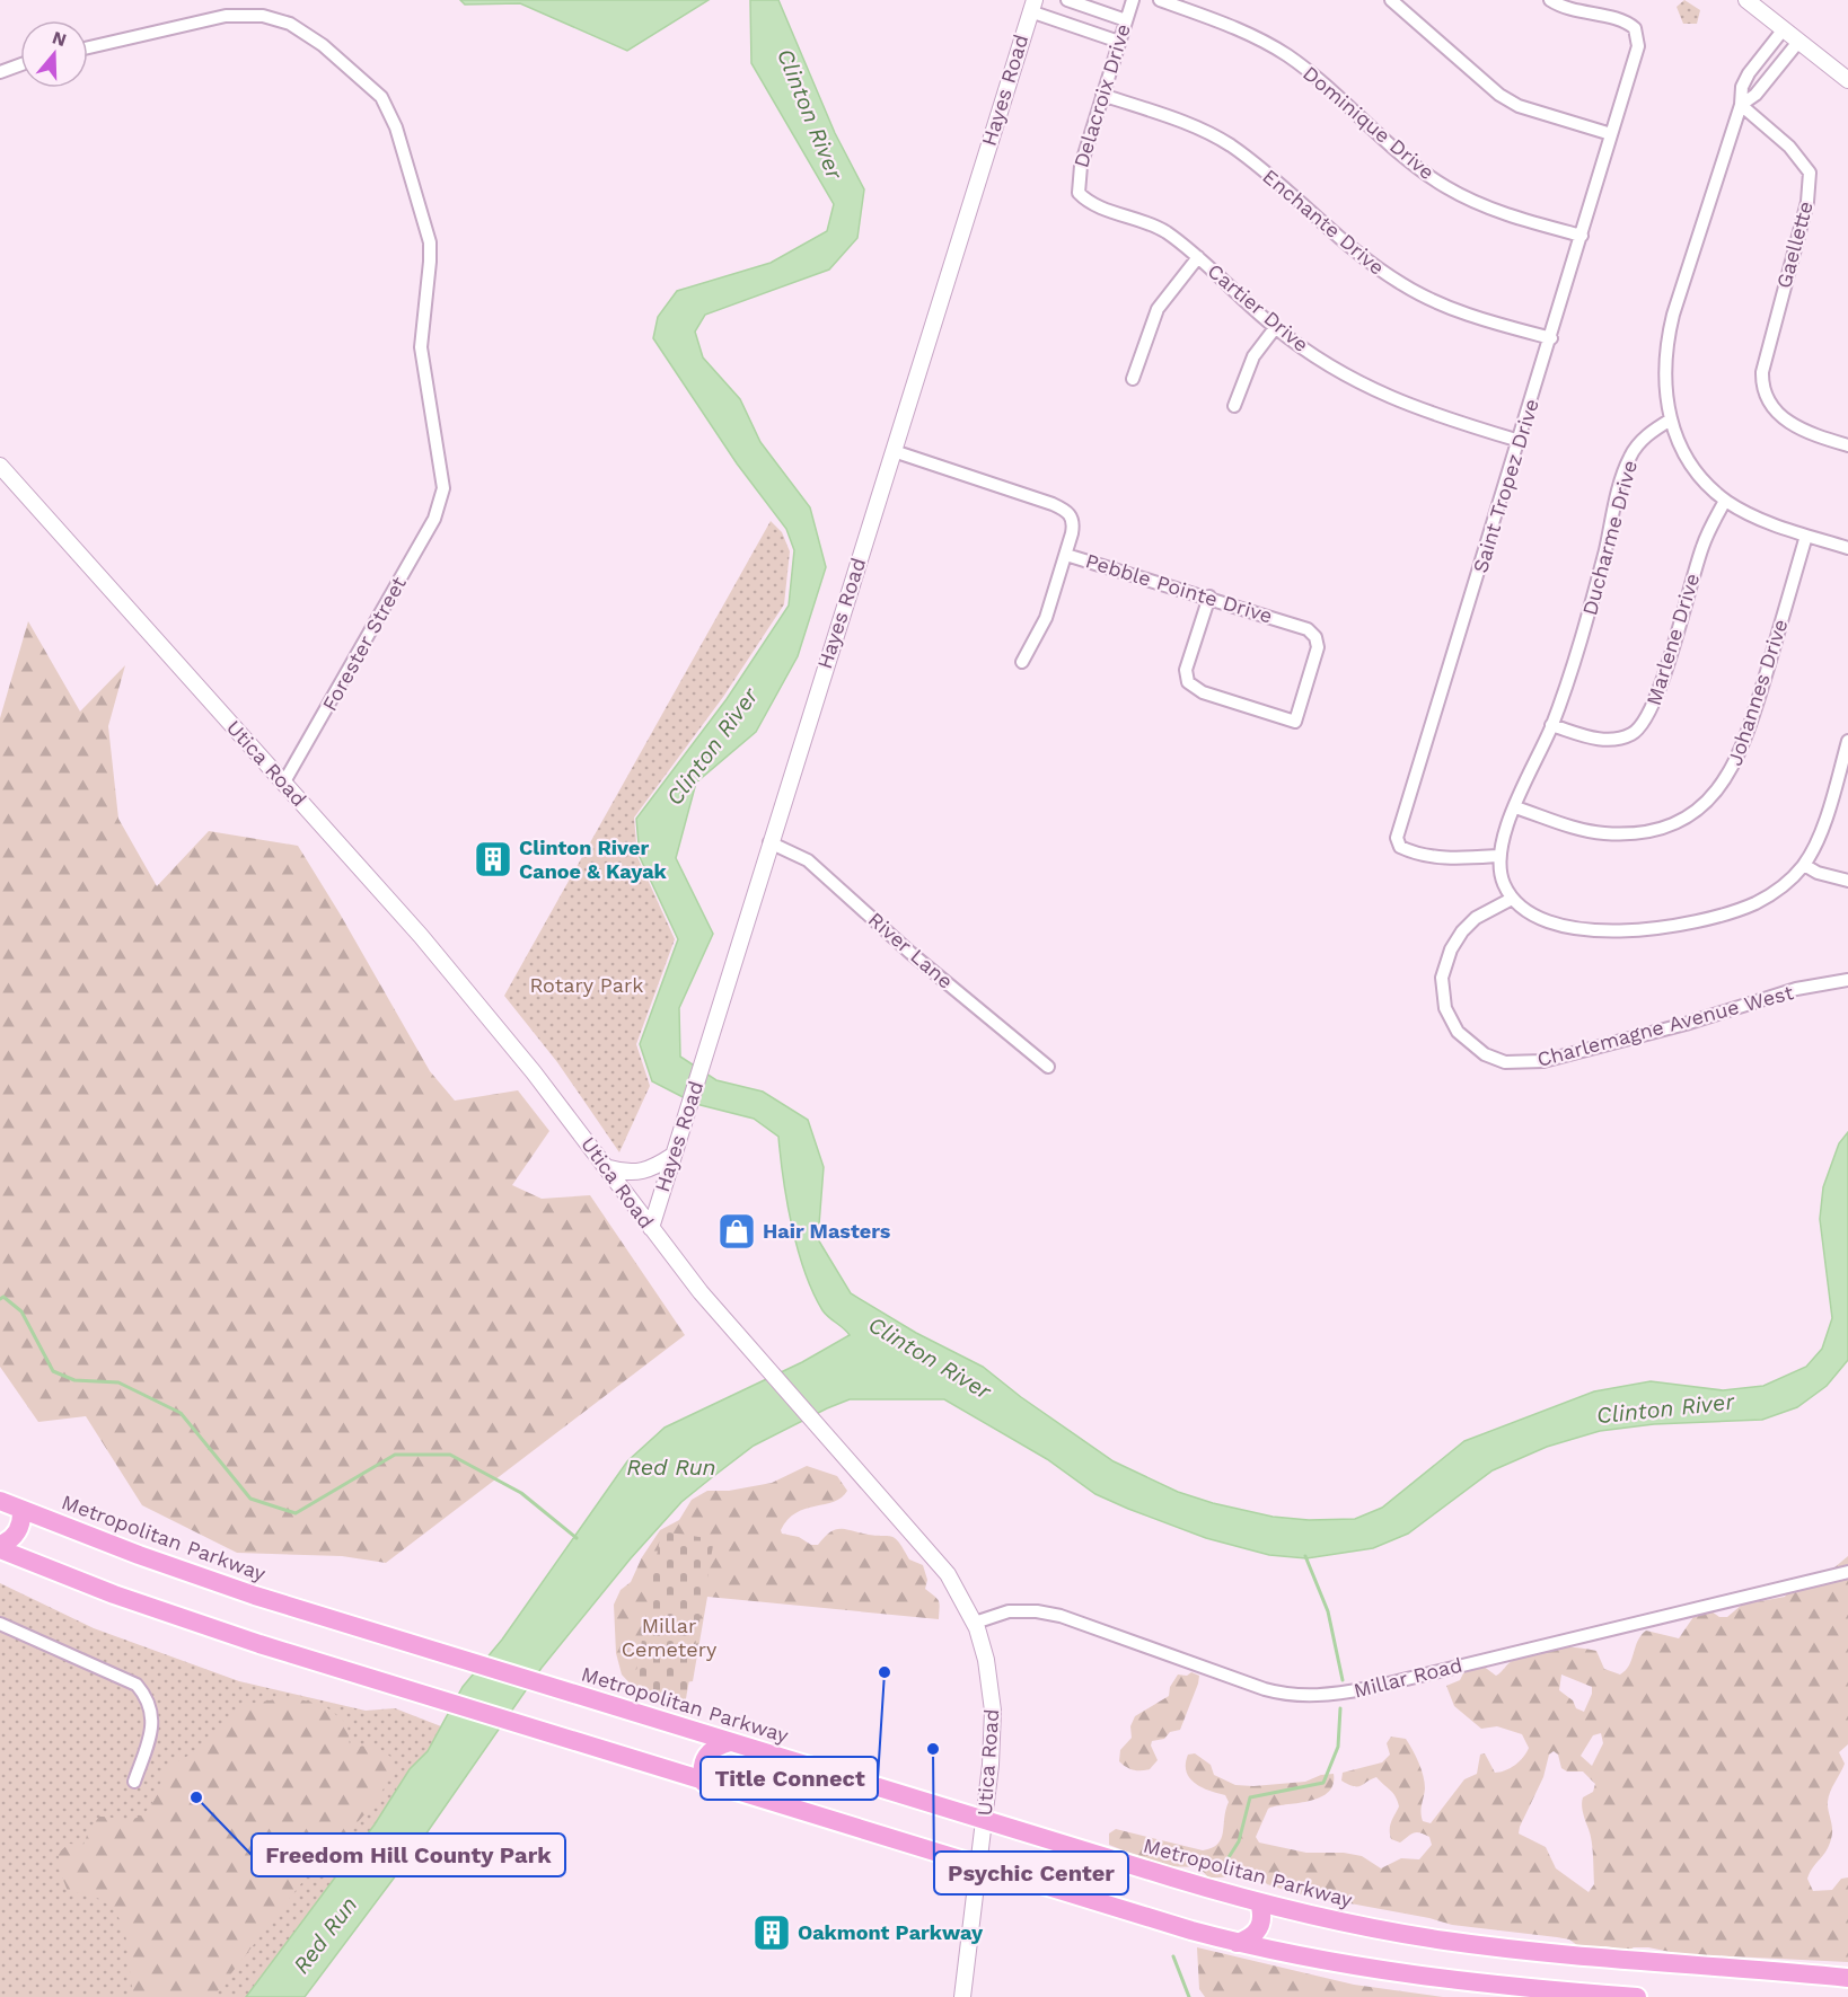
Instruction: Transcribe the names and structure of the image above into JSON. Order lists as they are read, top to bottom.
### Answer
{
  "streets": {
    "main road": ["Metropolitan Parkway"],
    "street": [
      "Hayes Road",
      "Delacroix Drive",
      "Dominique Drive",
      "Enchante Drive",
      "Gaellette",
      "Cartier Drive",
      "Saint Tropez Drive",
      "Ducharme Drive",
      "Pebble Pointe Drive",
      "Marlene Drive",
      "Forester Street",
      "Johannes Drive",
      "Utica Road",
      "River Lane",
      "Charlemagne Avenue West",
      "Millar Road"
    ]
  },
  "crossings": [
    ["Hayes Road", "Pebble Pointe Drive"],
    ["Hayes Road", "Utica Road"],
    ["Hayes Road", "River Lane"],
    ["Delacroix Drive", "Enchante Drive"],
    ["Delacroix Drive", "Cartier Drive"],
    ["Dominique Drive", "Saint Tropez Drive"],
    ["Enchante Drive", "Saint Tropez Drive"],
    ["Cartier Drive", "Saint Tropez Drive"],
    ["Saint Tropez Drive", "Ducharme Drive"],
    ["Ducharme Drive", "Marlene Drive"],
    ["Ducharme Drive", "Johannes Drive"],
    ["Forester Street", "Utica Road"],
    ["Utica Road", "Metropolitan Parkway"],
    ["Utica Road", "Millar Road"]
  ],
  "water": ["Clinton River", "Red Run"],
  "parks": ["Rotary Park", "Millar Cemetery"],
  "places": {
    "building": ["Clinton River Canoe & Kayak", "Oakmont Parkway"],
    "shop": ["Hair Masters"],
    "other": ["Title Connect", "Psychic Center", "Freedom Hill County Park"]
  },
  "north": "top"
}
